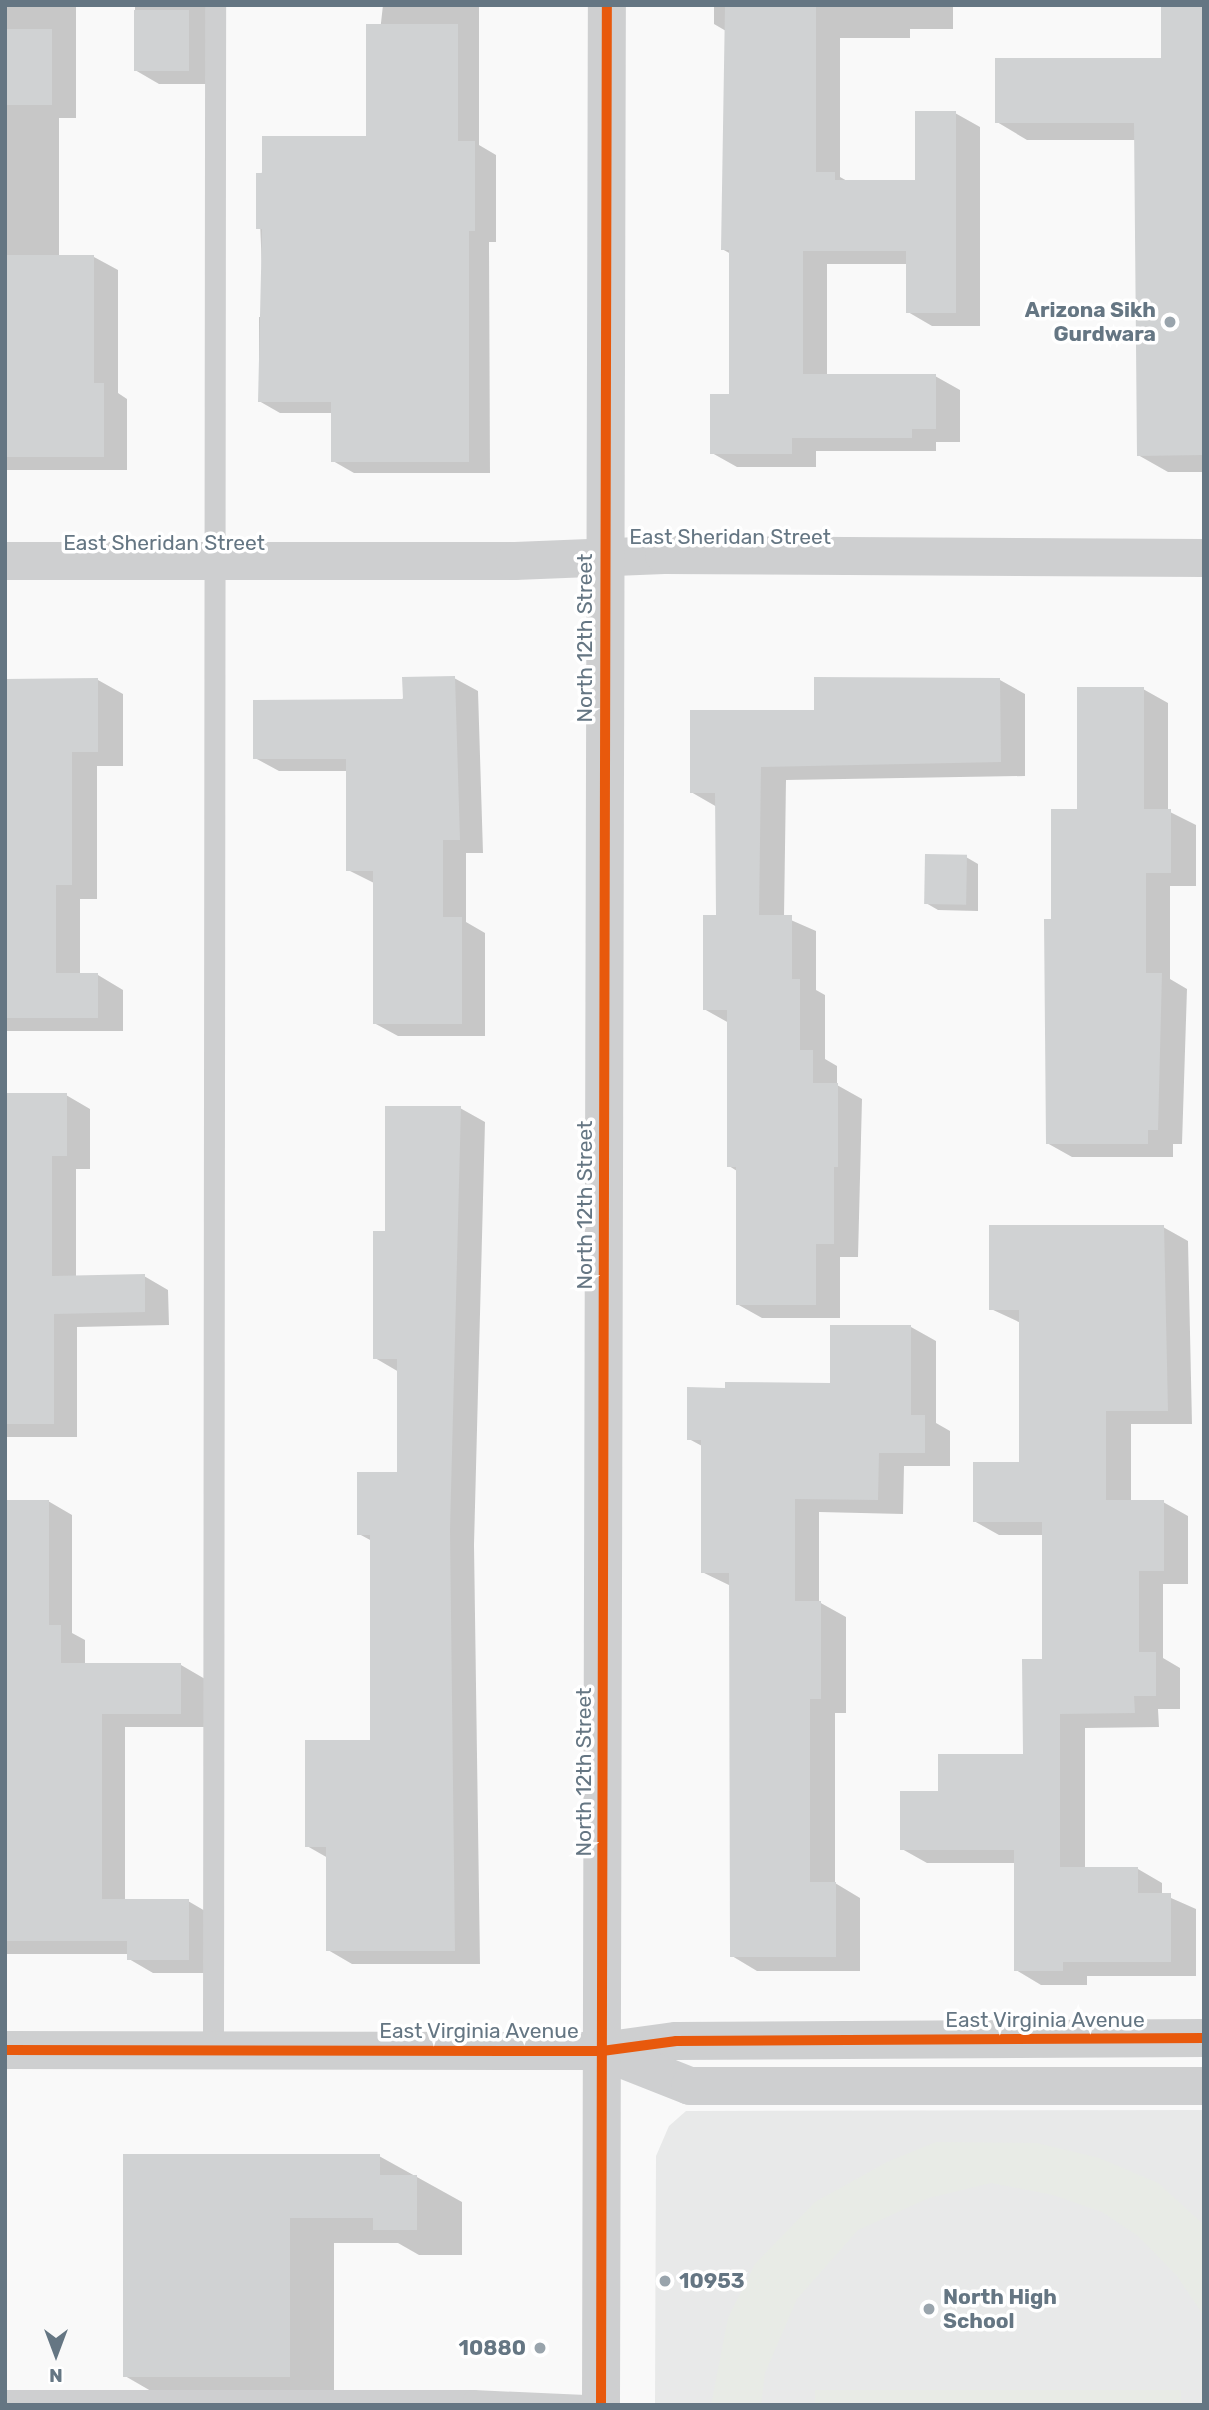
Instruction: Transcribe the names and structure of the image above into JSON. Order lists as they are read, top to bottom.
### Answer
{
  "streets": {
    "street": ["East Sheridan Street", "North 12th Street", "East Virginia Avenue"]
  },
  "crossings": [
    ["East Sheridan Street", "North 12th Street"],
    ["North 12th Street", "East Virginia Avenue"]
  ],
  "places": [
    "Arizona Sikh Gurdwara",
    "10953",
    "North High School",
    "10880"
  ],
  "north": "bottom"
}
